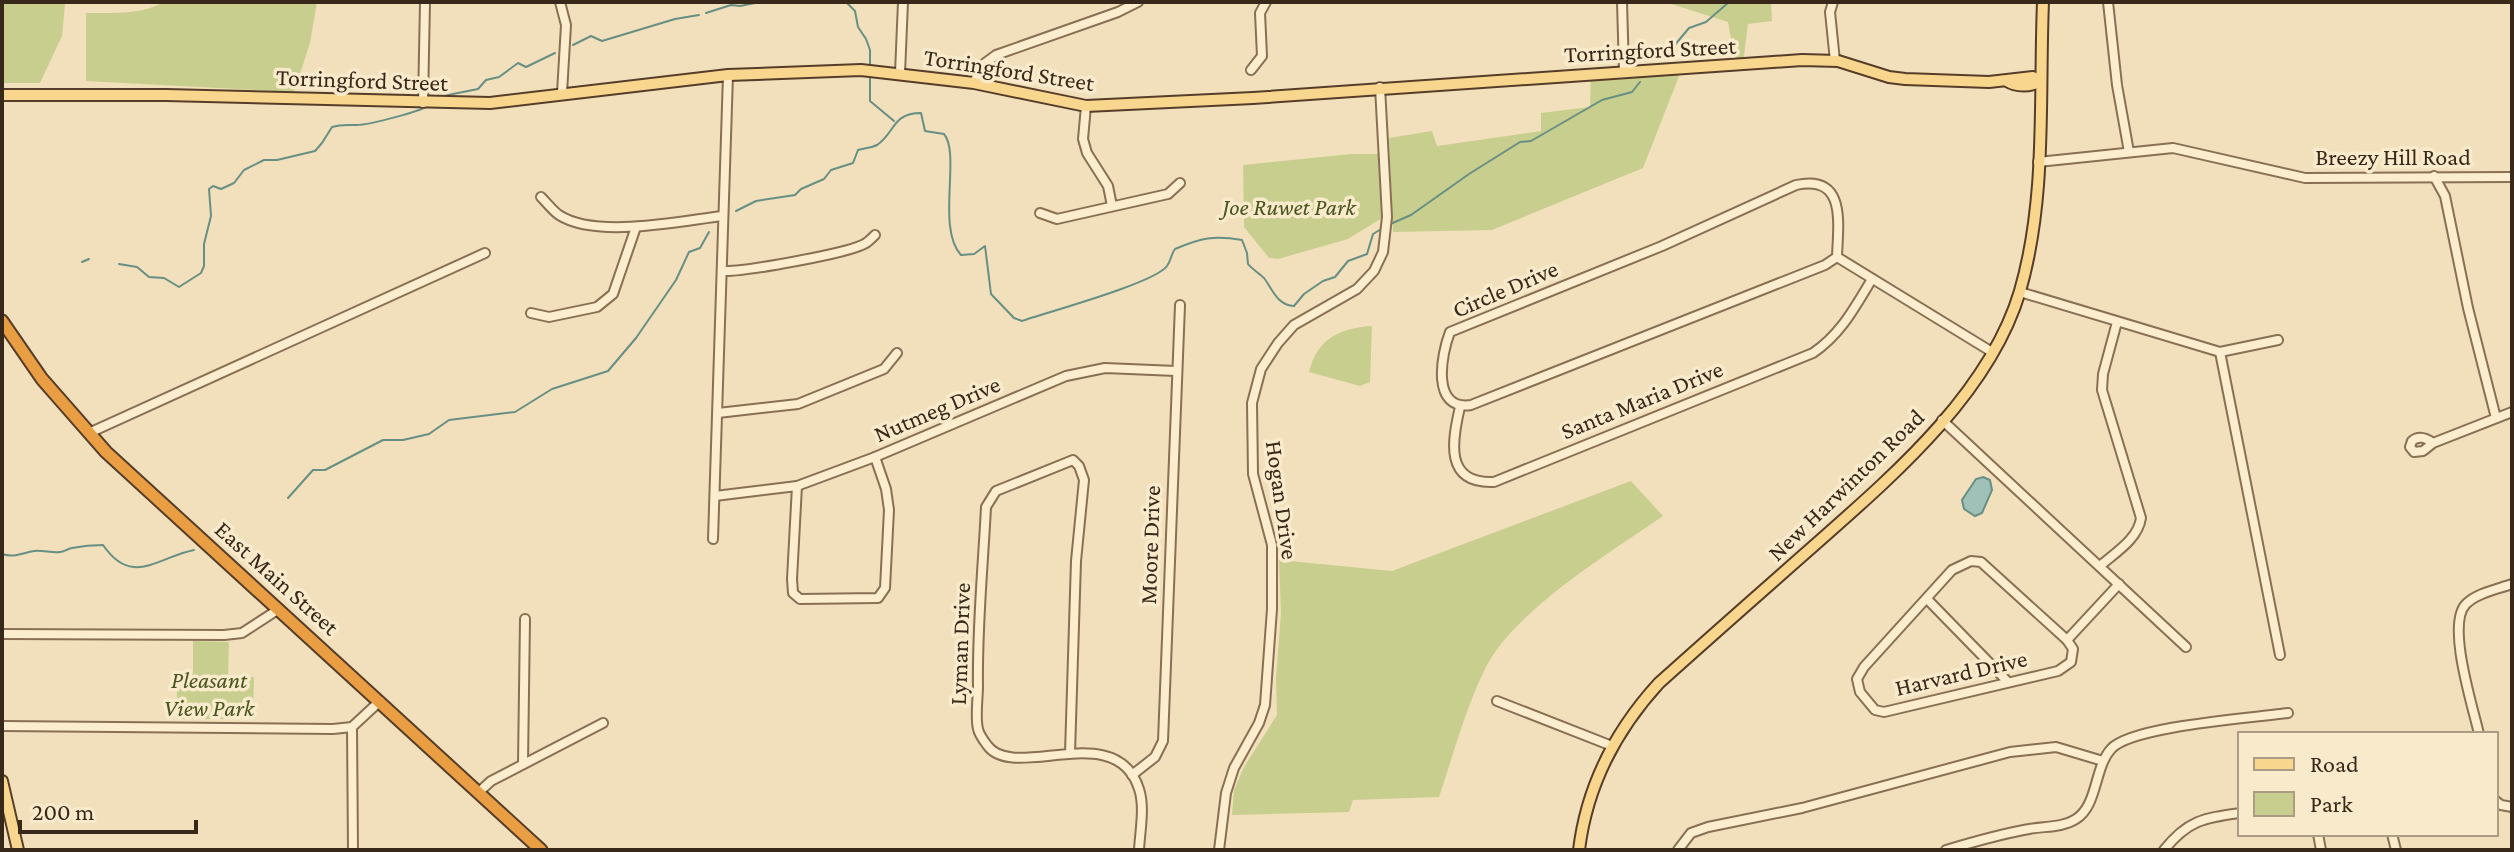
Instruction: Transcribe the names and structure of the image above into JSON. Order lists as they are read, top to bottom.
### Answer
{
  "streets": {
    "highway": ["East Main Street"],
    "main road": ["Torringford Street", "New Harwinton Road"],
    "street": [
      "Breezy Hill Road",
      "Circle Drive",
      "Santa Maria Drive",
      "Nutmeg Drive",
      "Hogan Drive",
      "Moore Drive",
      "Lyman Drive",
      "Harvard Drive"
    ]
  },
  "crossings": [
    ["Torringford Street", "New Harwinton Road"],
    ["Torringford Street", "Hogan Drive"],
    ["Breezy Hill Road", "New Harwinton Road"],
    ["Circle Drive", "Santa Maria Drive"],
    ["Nutmeg Drive", "Moore Drive"],
    ["Moore Drive", "Lyman Drive"]
  ],
  "parks": ["Joe Ruwet Park", "Pleasant View Park"],
  "legend": ["Road", "Park"],
  "scale_bar": "200 m"
}
